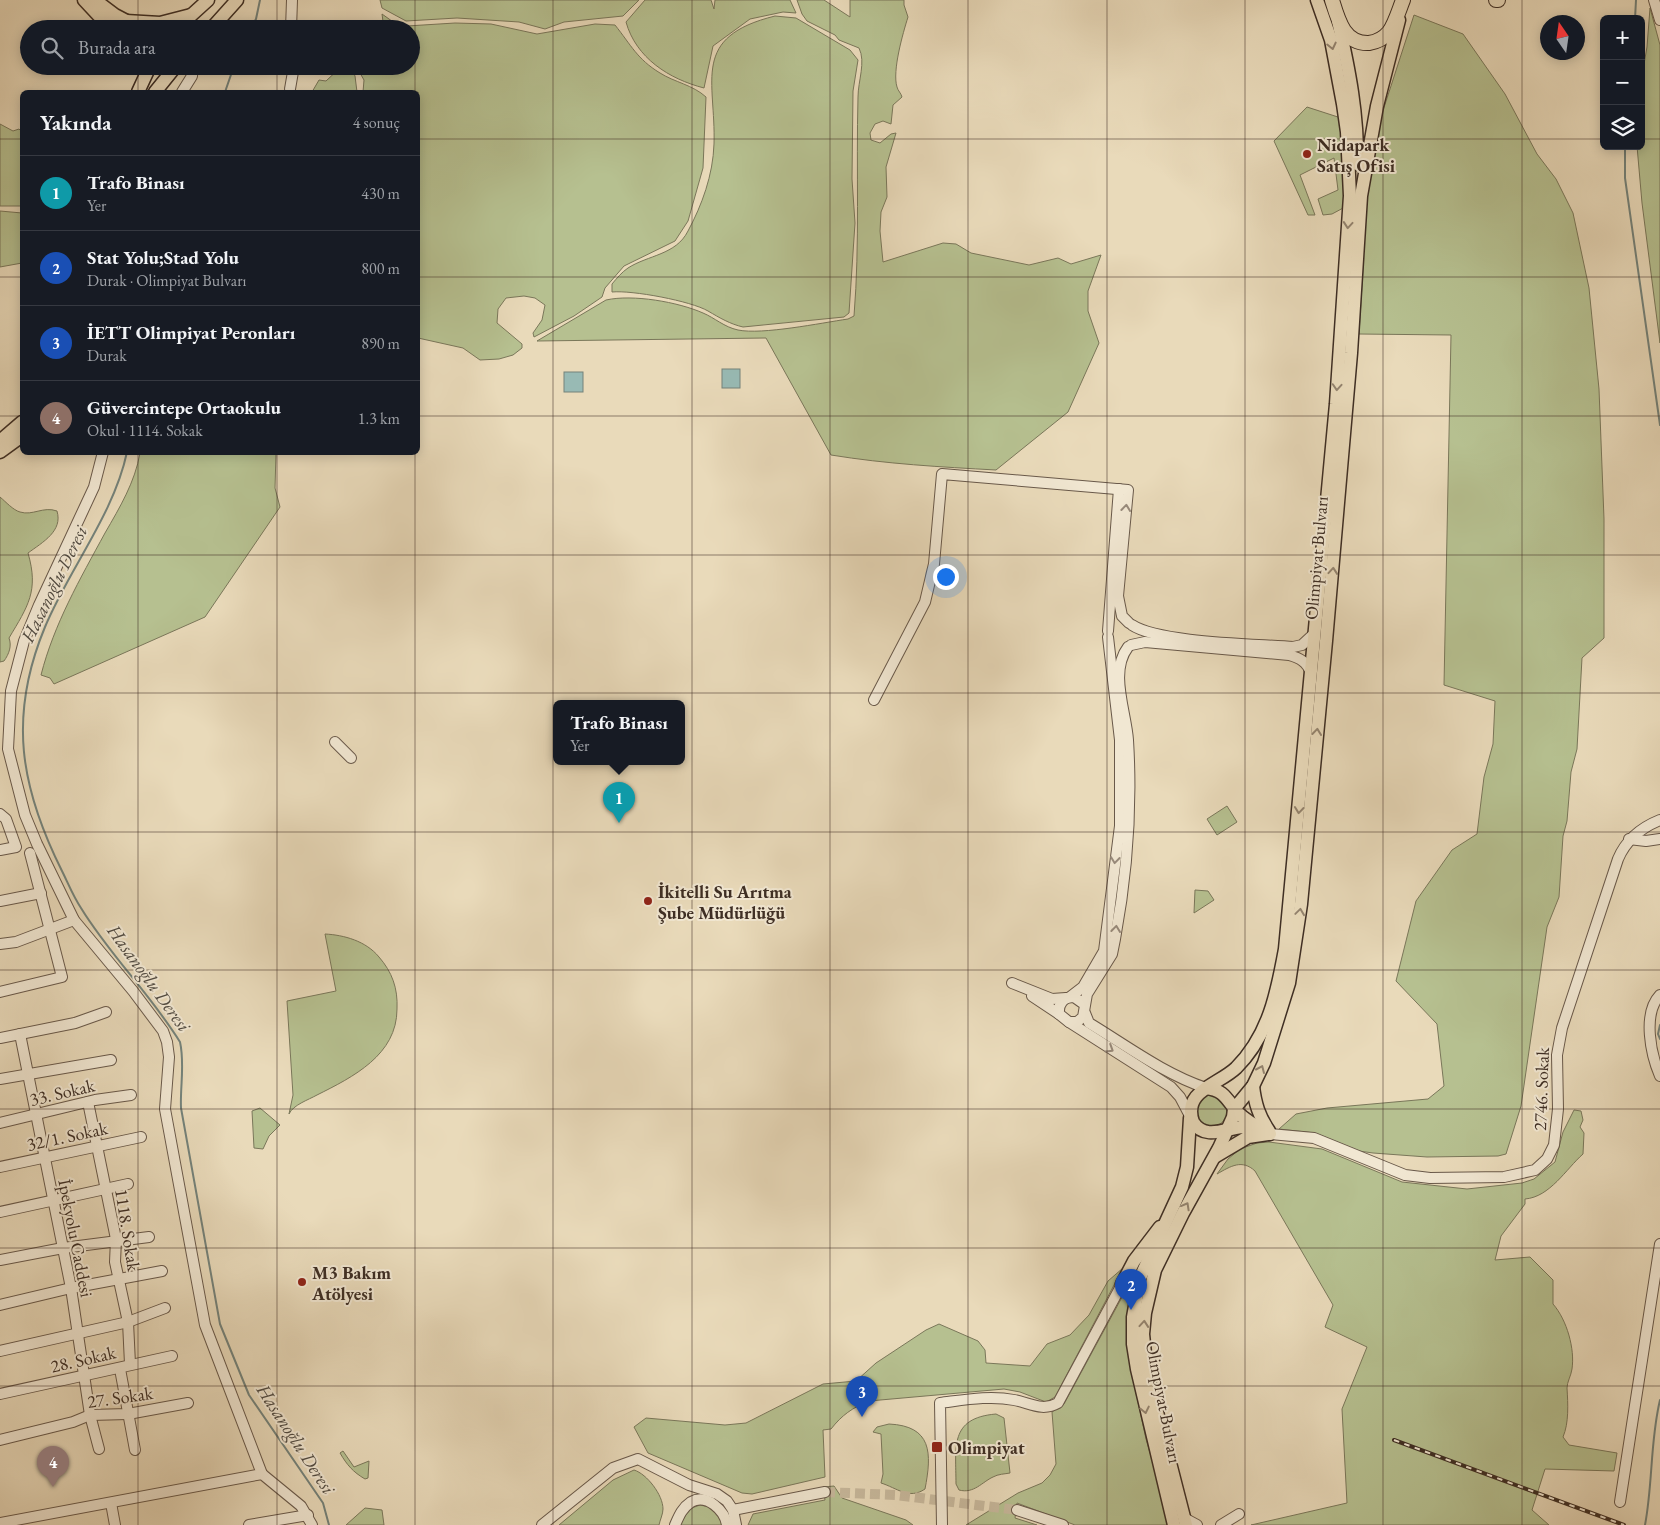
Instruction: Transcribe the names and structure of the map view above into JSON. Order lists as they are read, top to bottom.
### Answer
{
  "streets": {
    "main road": ["Olimpiyat Bulvarı"],
    "street": [
      "2746. Sokak",
      "33. Sokak",
      "32/1. Sokak",
      "1118. Sokak",
      "İpekyolu Caddesi",
      "28. Sokak",
      "27. Sokak"
    ]
  },
  "crossings": [
    ["33. Sokak", "1118. Sokak"],
    ["33. Sokak", "İpekyolu Caddesi"],
    ["32/1. Sokak", "1118. Sokak"],
    ["32/1. Sokak", "İpekyolu Caddesi"],
    ["1118. Sokak", "28. Sokak"],
    ["İpekyolu Caddesi", "28. Sokak"],
    ["İpekyolu Caddesi", "27. Sokak"]
  ],
  "water": ["Hasanoğlu Deresi"],
  "places": {
    "other": ["Nidapark Satış Ofisi", "İkitelli Su Arıtma Şube Müdürlüğü", "M3 Bakım Atölyesi"],
    "transit": ["Olimpiyat"]
  },
  "north": "top",
  "page": {
    "map_buttons": ["+", "−"],
    "search": "Burada ara",
    "heading": ["Yakında", "4 sonuç"],
    "list": [
      {
        "mark": "1",
        "name": "Trafo Binası",
        "note": "Yer",
        "value": "430 m"
      },
      {
        "mark": "2",
        "name": "Stat Yolu;Stad Yolu",
        "note": "Durak · Olimpiyat Bulvarı",
        "value": "800 m"
      },
      {
        "mark": "3",
        "name": "İETT Olimpiyat Peronları",
        "note": "Durak",
        "value": "890 m"
      },
      {
        "mark": "4",
        "name": "Güvercintepe Ortaokulu",
        "note": "Okul · 1114. Sokak",
        "value": "1.3 km"
      }
    ],
    "popup": ["Trafo Binası", "Yer"],
    "pins": [
      "1",
      "2",
      "3",
      "4"
    ]
  }
}
